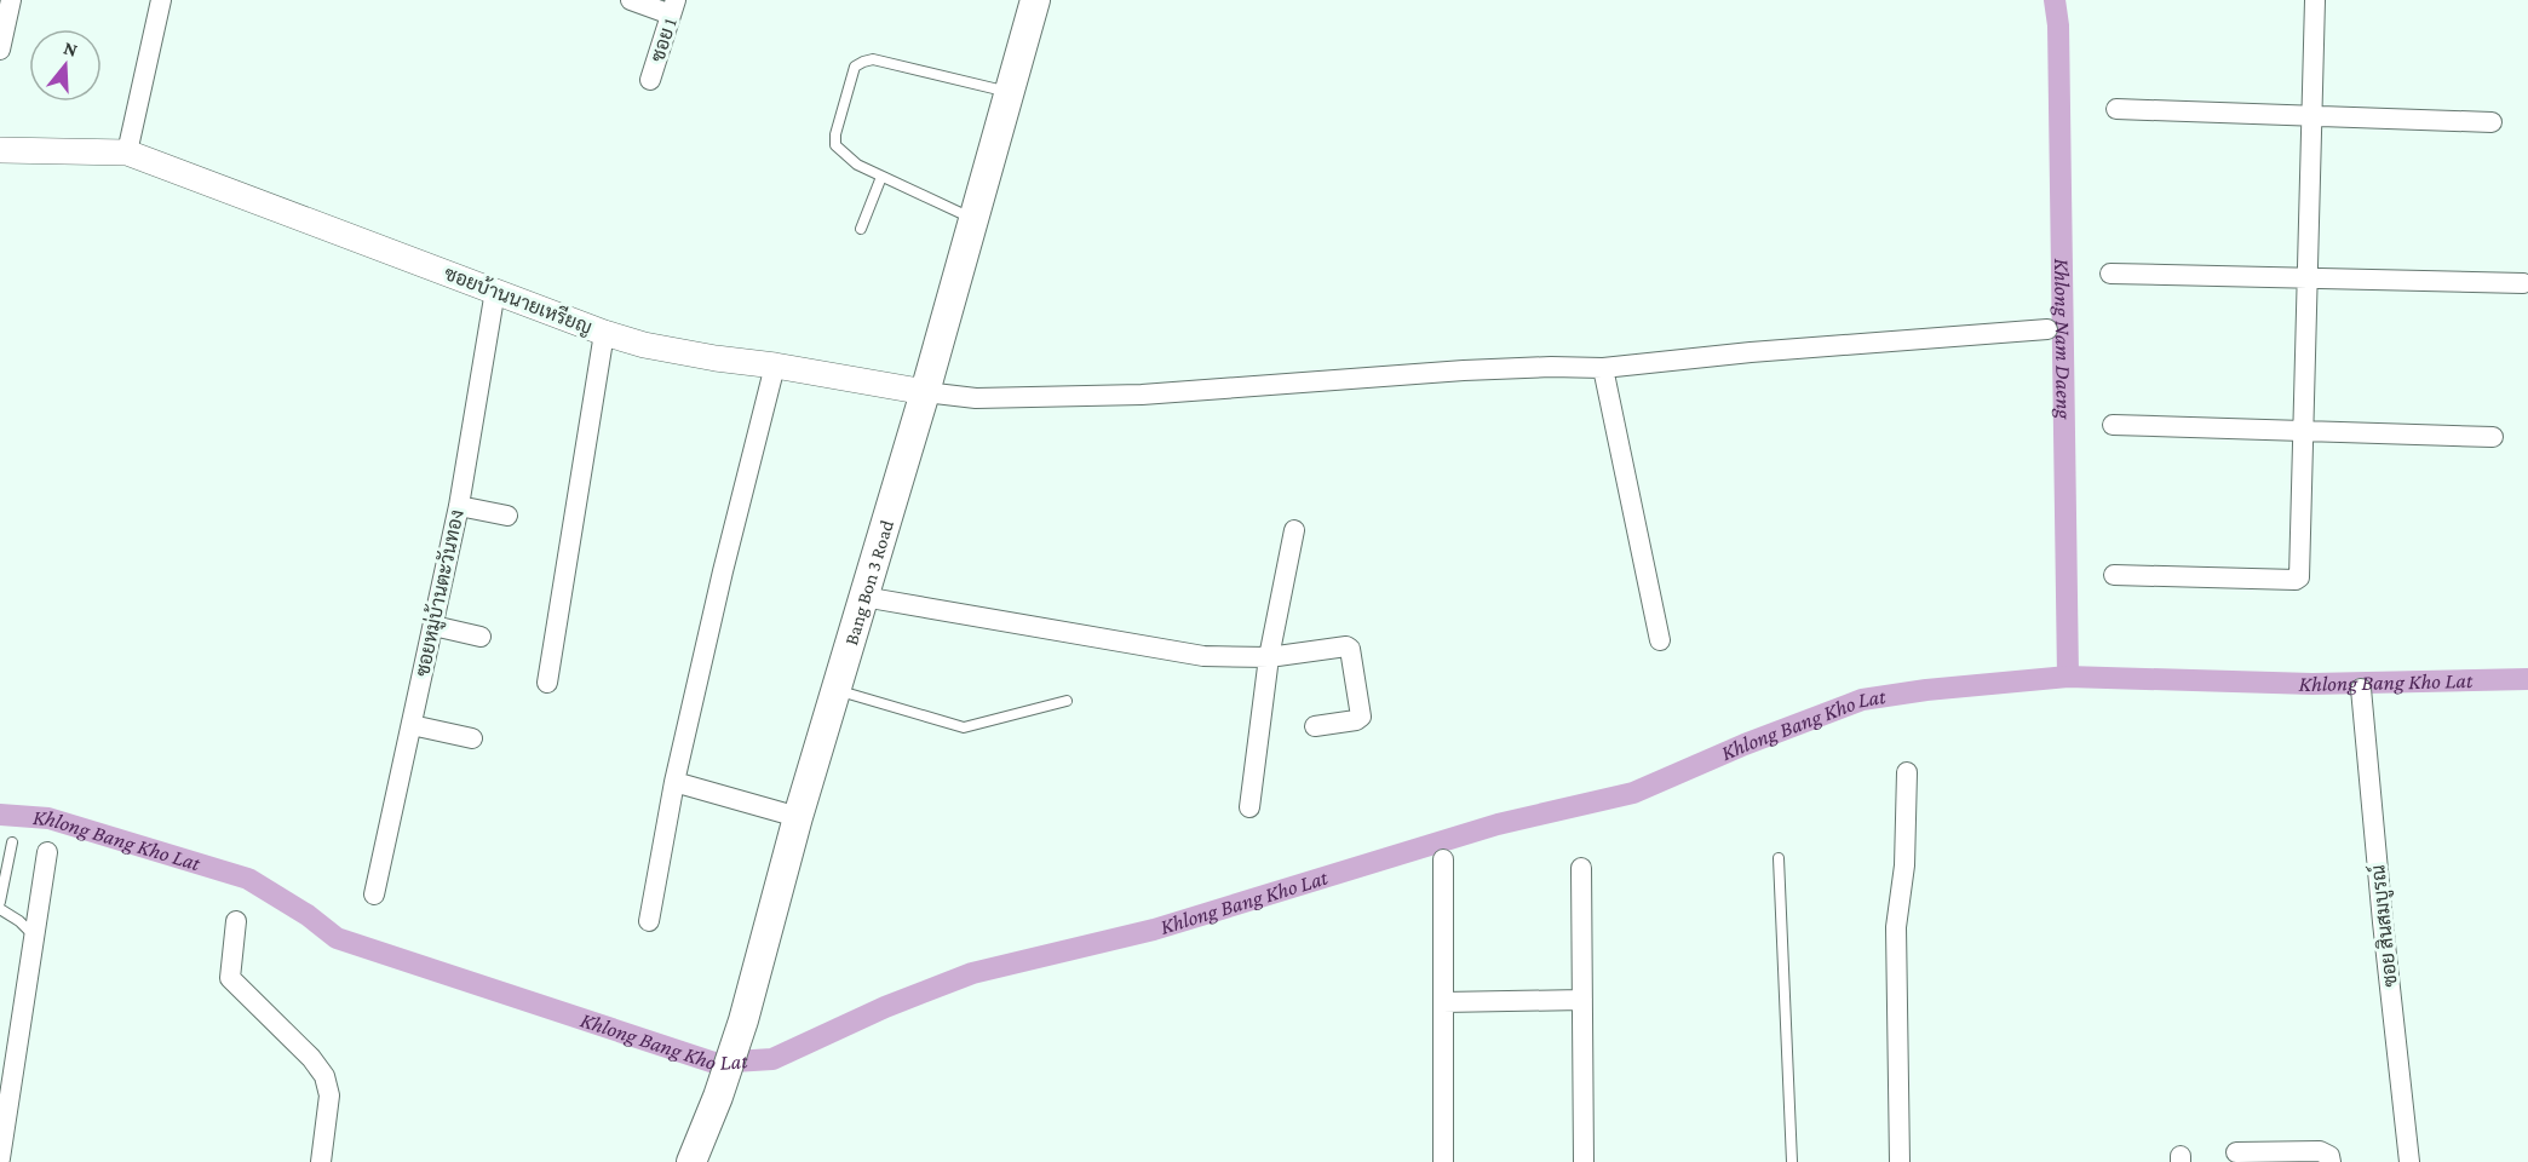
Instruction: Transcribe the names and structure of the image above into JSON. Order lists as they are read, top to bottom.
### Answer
{
  "streets": {
    "main road": ["Bang Bon 3 Road"],
    "street": [
      "ซอย 1",
      "ซอยบ้านนายเหรียญ",
      "ซอยหมู่บ้านตะวันทอง",
      "ซอย สินสมบูรณ์"
    ]
  },
  "crossings": [
    ["ซอยบ้านนายเหรียญ", "Bang Bon 3 Road"],
    ["ซอยบ้านนายเหรียญ", "ซอยหมู่บ้านตะวันทอง"]
  ],
  "water": ["Khlong Nam Daeng", "Khlong Bang Kho Lat"],
  "north": "top"
}
